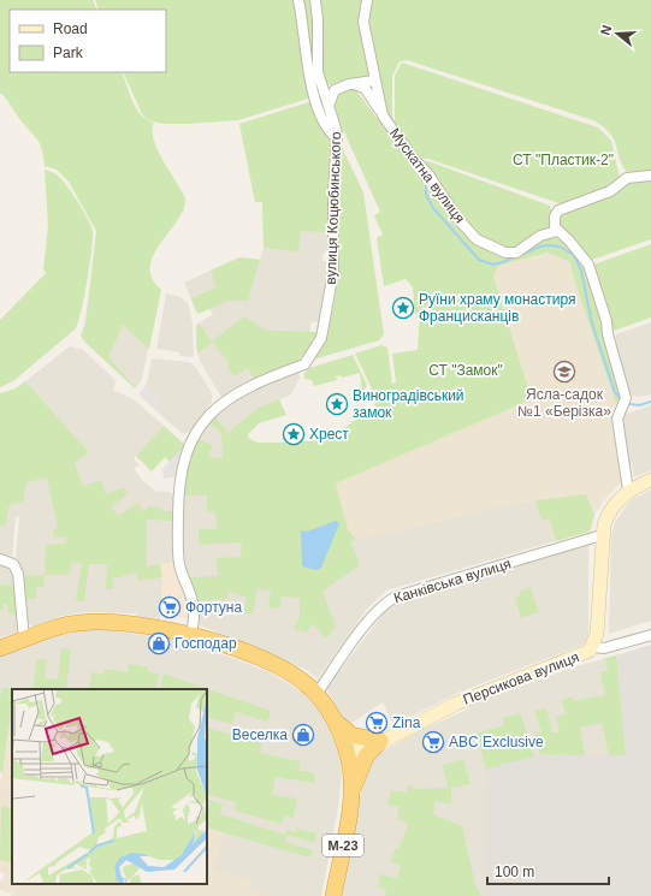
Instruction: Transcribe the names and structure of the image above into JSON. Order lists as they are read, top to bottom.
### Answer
{
  "streets": {
    "highway": ["М-23"],
    "main road": ["Персикова вулиця"],
    "street": ["Мускатна вулиця", "вулиця Коцюбинського", "Канківська вулиця"]
  },
  "crossings": [
    ["вулиця Коцюбинського", "М-23"],
    ["Канківська вулиця", "Персикова вулиця"],
    ["Канківська вулиця", "М-23"],
    ["Персикова вулиця", "М-23"]
  ],
  "parks": ["СТ \"Пластик-2\"", "СТ \"Замок\""],
  "places": {
    "place": ["Руїни храму монастиря Францисканців", "Виноградівський замок", "Хрест"],
    "school or university": ["Ясла-садок №1 «Берізка»"],
    "supermarket": ["Фортуна", "Zina", "ABC Exclusive"],
    "shop": ["Господар", "Веселка"]
  },
  "legend": ["Road", "Park"],
  "scale_bar": "100 m",
  "north": "left"
}
